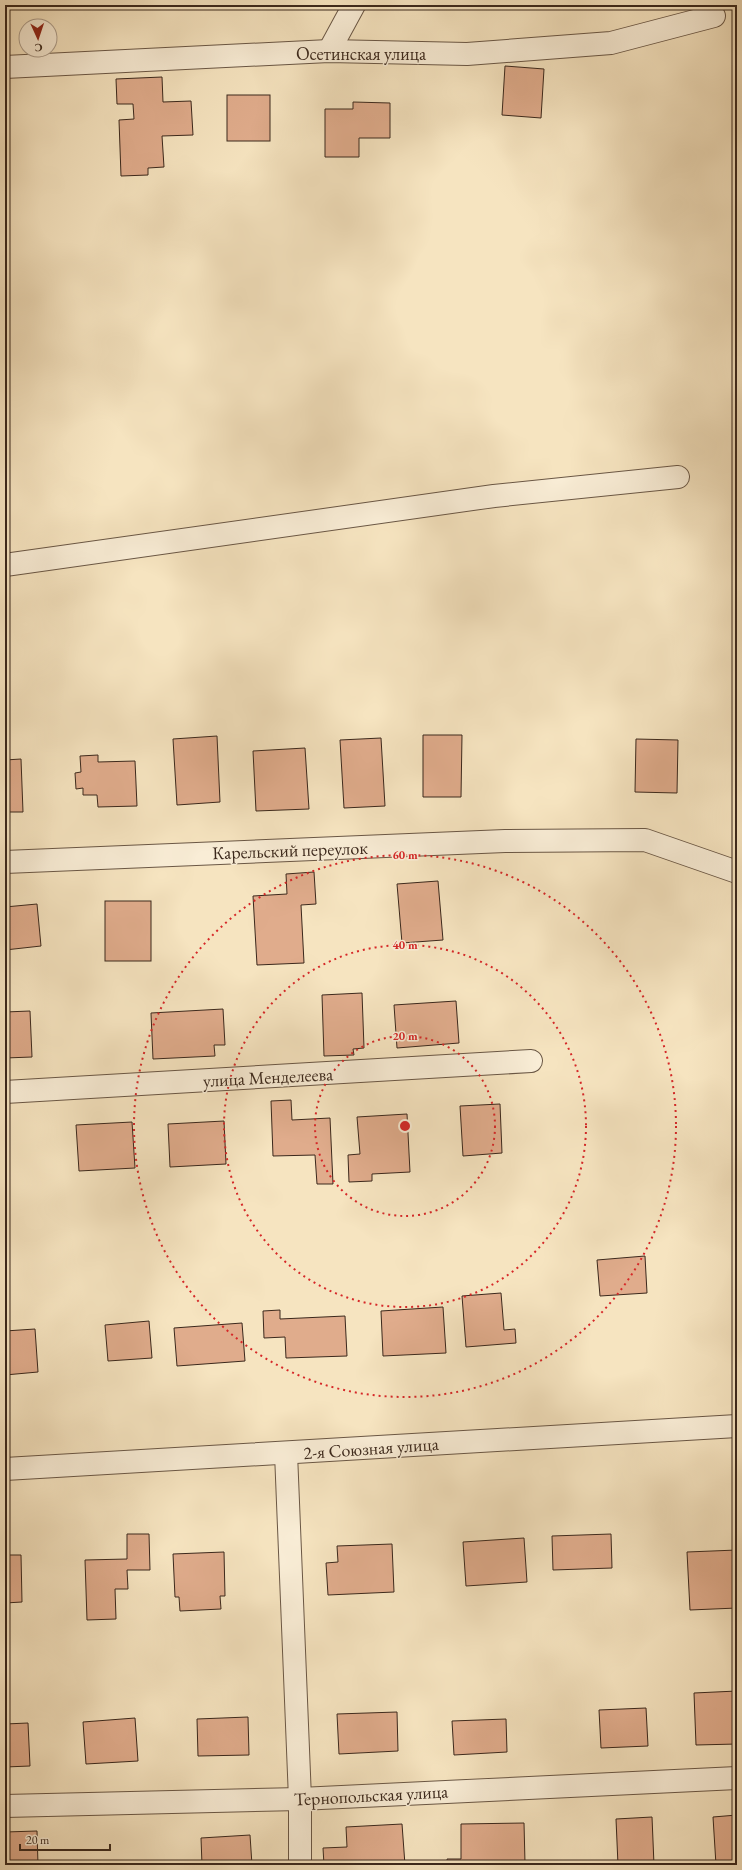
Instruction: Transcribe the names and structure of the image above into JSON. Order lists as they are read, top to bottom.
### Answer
{
  "streets": {
    "street": [
      "Осетинская улица",
      "Карельский переулок",
      "улица Менделеева",
      "2-я Союзная улица",
      "Тернопольская улица"
    ]
  },
  "scale_bar": "20 m",
  "north": "bottom",
  "rings": ["60 m", "40 m", "20 m"]
}
